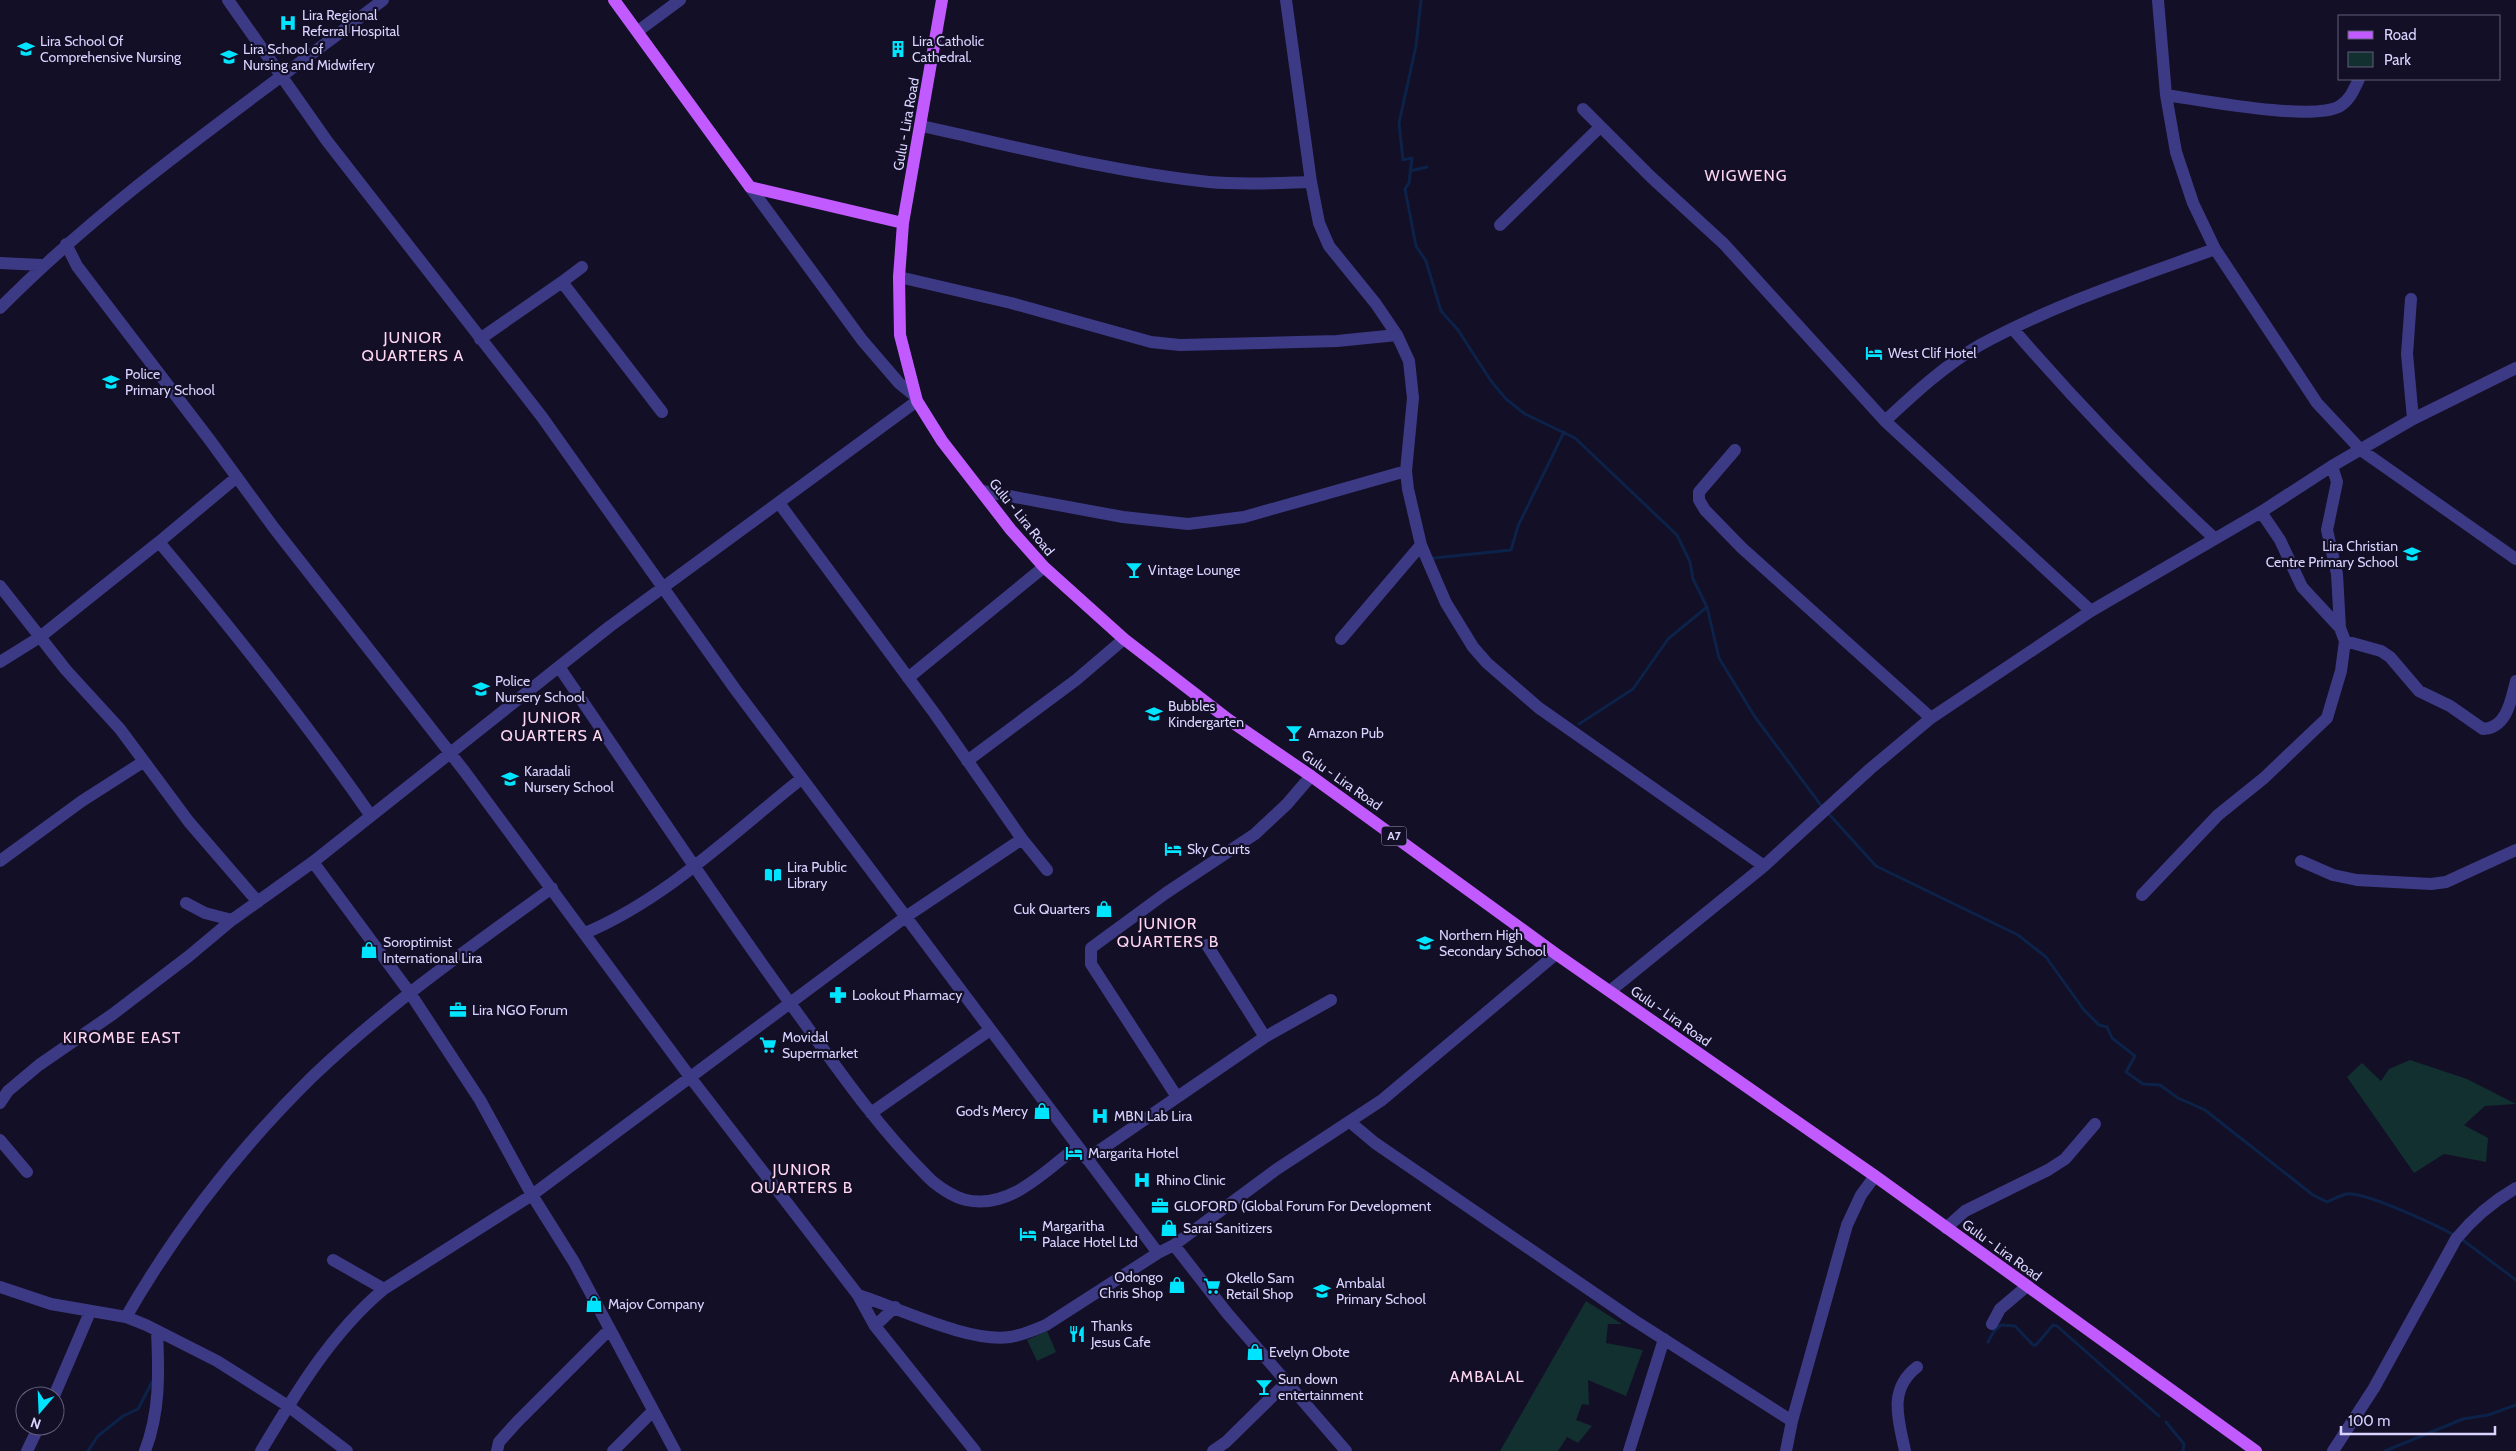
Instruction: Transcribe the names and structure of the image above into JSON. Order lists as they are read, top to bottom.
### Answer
{
  "streets": {
    "main road": ["Gulu - Lira Road", "A7"]
  },
  "districts": [
    "WIGWENG",
    "JUNIOR QUARTERS A",
    "JUNIOR QUARTERS A",
    "JUNIOR QUARTERS B",
    "KIROMBE EAST",
    "JUNIOR QUARTERS B",
    "AMBALAL"
  ],
  "places": {
    "hospital": ["Lira Regional Referral Hospital", "MBN Lab Lira", "Rhino Clinic"],
    "school or university": [
      "Lira School Of Comprehensive Nursing",
      "Lira School of Nursing and Midwifery",
      "Police Primary School",
      "Lira Christian Centre Primary School",
      "Police Nursery School",
      "Bubbles Kindergarten",
      "Karadali Nursery School",
      "Northern High Secondary School",
      "Ambalal Primary School"
    ],
    "building": ["Lira Catholic Cathedral."],
    "hotel": [
      "West Clif Hotel",
      "Sky Courts",
      "Margarita Hotel",
      "Margaritha Palace Hotel Ltd"
    ],
    "bar": ["Vintage Lounge", "Amazon Pub", "Sun down entertainment"],
    "library": ["Lira Public Library"],
    "shop": [
      "Cuk Quarters",
      "Soroptimist International Lira",
      "God's Mercy",
      "Sarai Sanitizers",
      "Odongo Chris Shop",
      "Majov Company",
      "Evelyn Obote"
    ],
    "pharmacy": ["Lookout Pharmacy"],
    "office": ["Lira NGO Forum", "GLOFORD (Global Forum For Development"],
    "supermarket": ["Movidal Supermarket", "Okello Sam Retail Shop"],
    "restaurant": ["Thanks Jesus Cafe"]
  },
  "legend": ["Road", "Park"],
  "scale_bar": "100 m",
  "north": "bottom"
}
